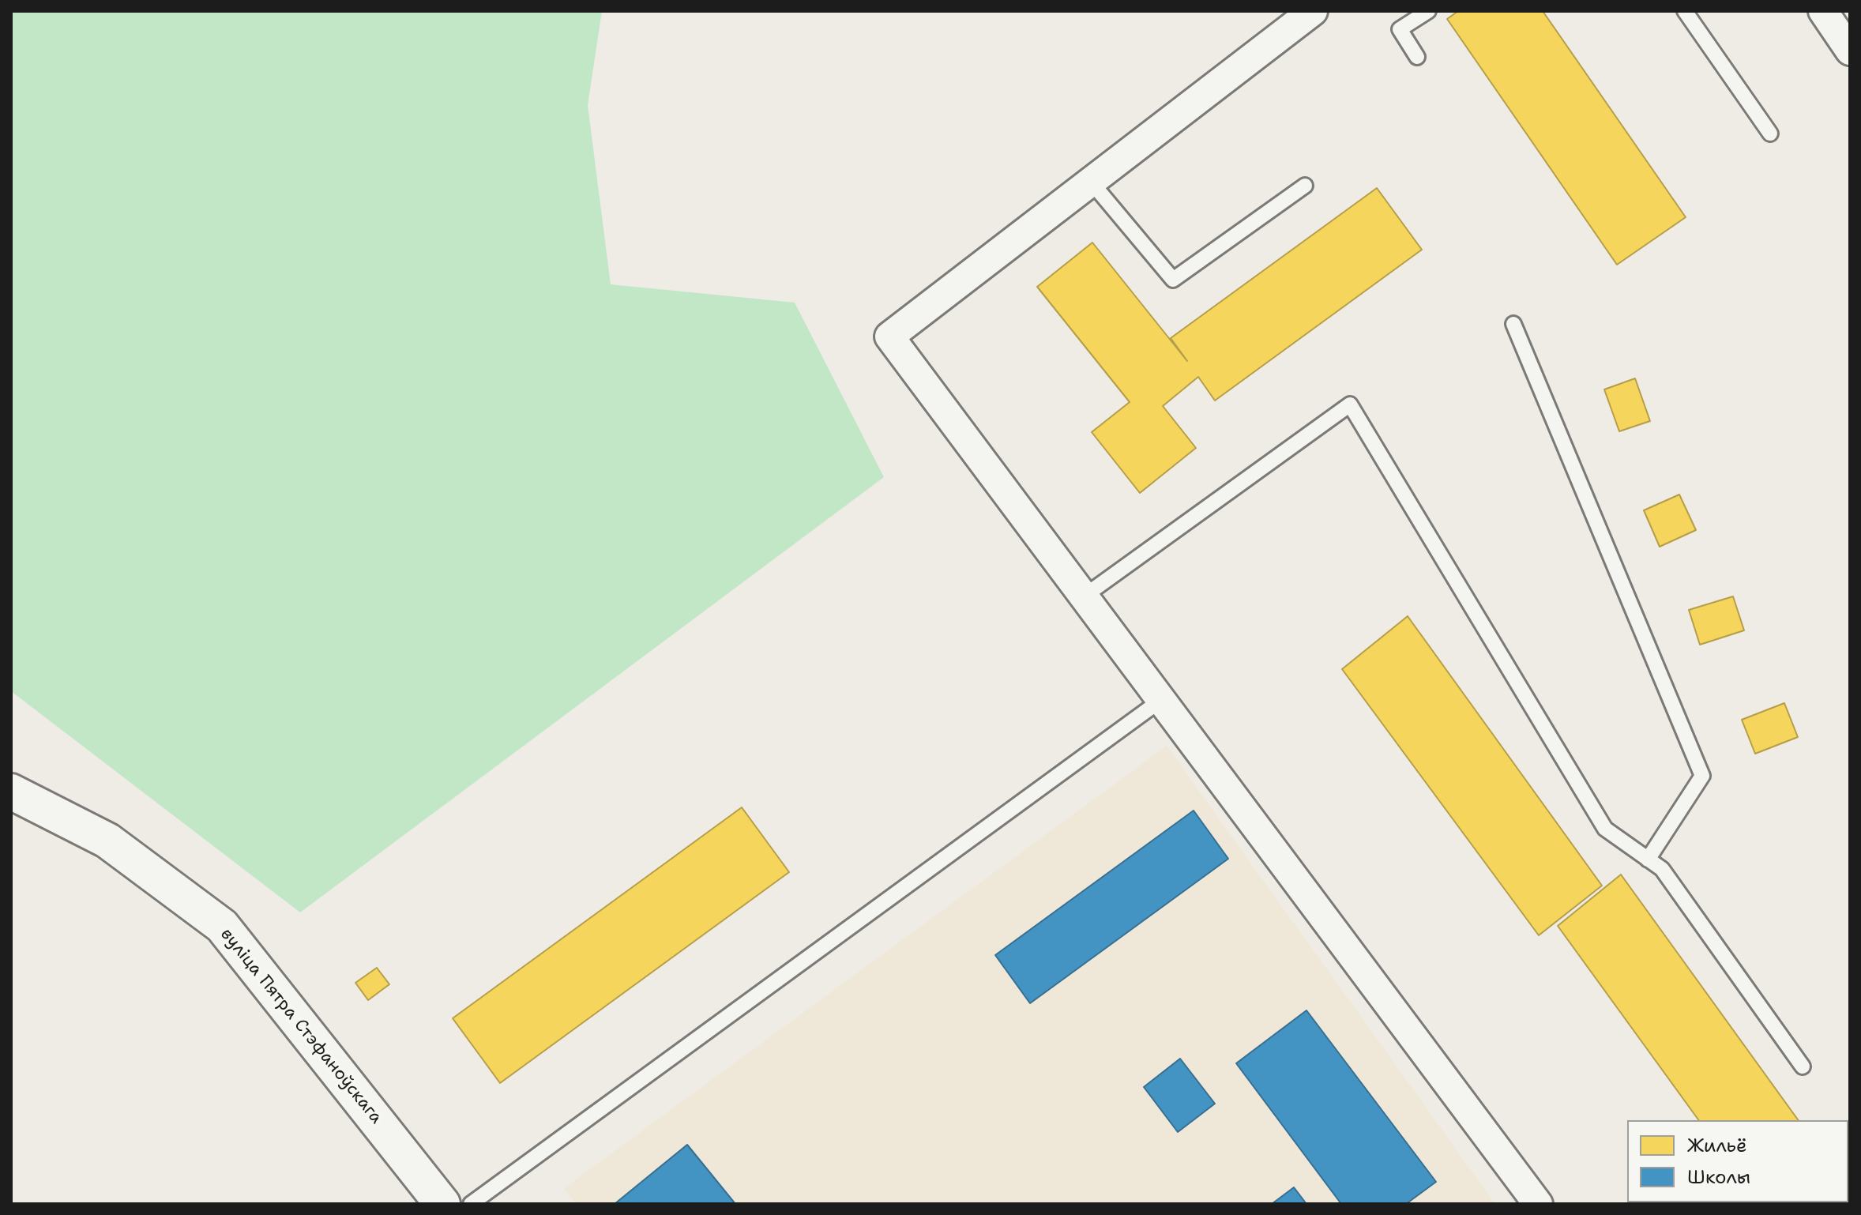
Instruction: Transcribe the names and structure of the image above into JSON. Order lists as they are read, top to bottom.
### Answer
{
  "streets": {
    "street": ["вуліца Пятра Стэфаноўскага"]
  },
  "legend": ["Жильё", "Школы"]
}
